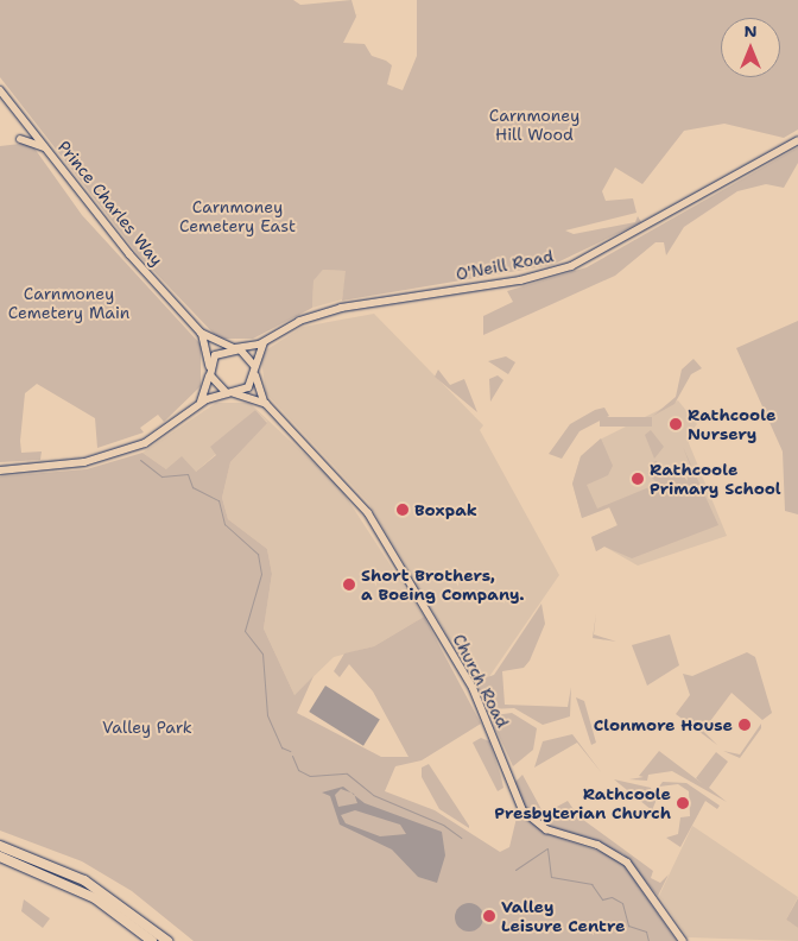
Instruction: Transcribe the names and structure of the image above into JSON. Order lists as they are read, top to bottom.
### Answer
{
  "streets": {
    "street": ["Prince Charles Way", "O'Neill Road", "Church Road"]
  },
  "crossings": [
    ["Prince Charles Way", "O'Neill Road"],
    ["Prince Charles Way", "Church Road"],
    ["O'Neill Road", "Church Road"]
  ],
  "parks": [
    "Carnmoney Hill Wood",
    "Carnmoney Cemetery East",
    "Carnmoney Cemetery Main",
    "Valley Park"
  ],
  "places": [
    "Rathcoole Nursery",
    "Rathcoole Primary School",
    "Boxpak",
    "Short Brothers, a Boeing Company.",
    "Clonmore House",
    "Rathcoole Presbyterian Church",
    "Valley Leisure Centre"
  ],
  "north": "top"
}
